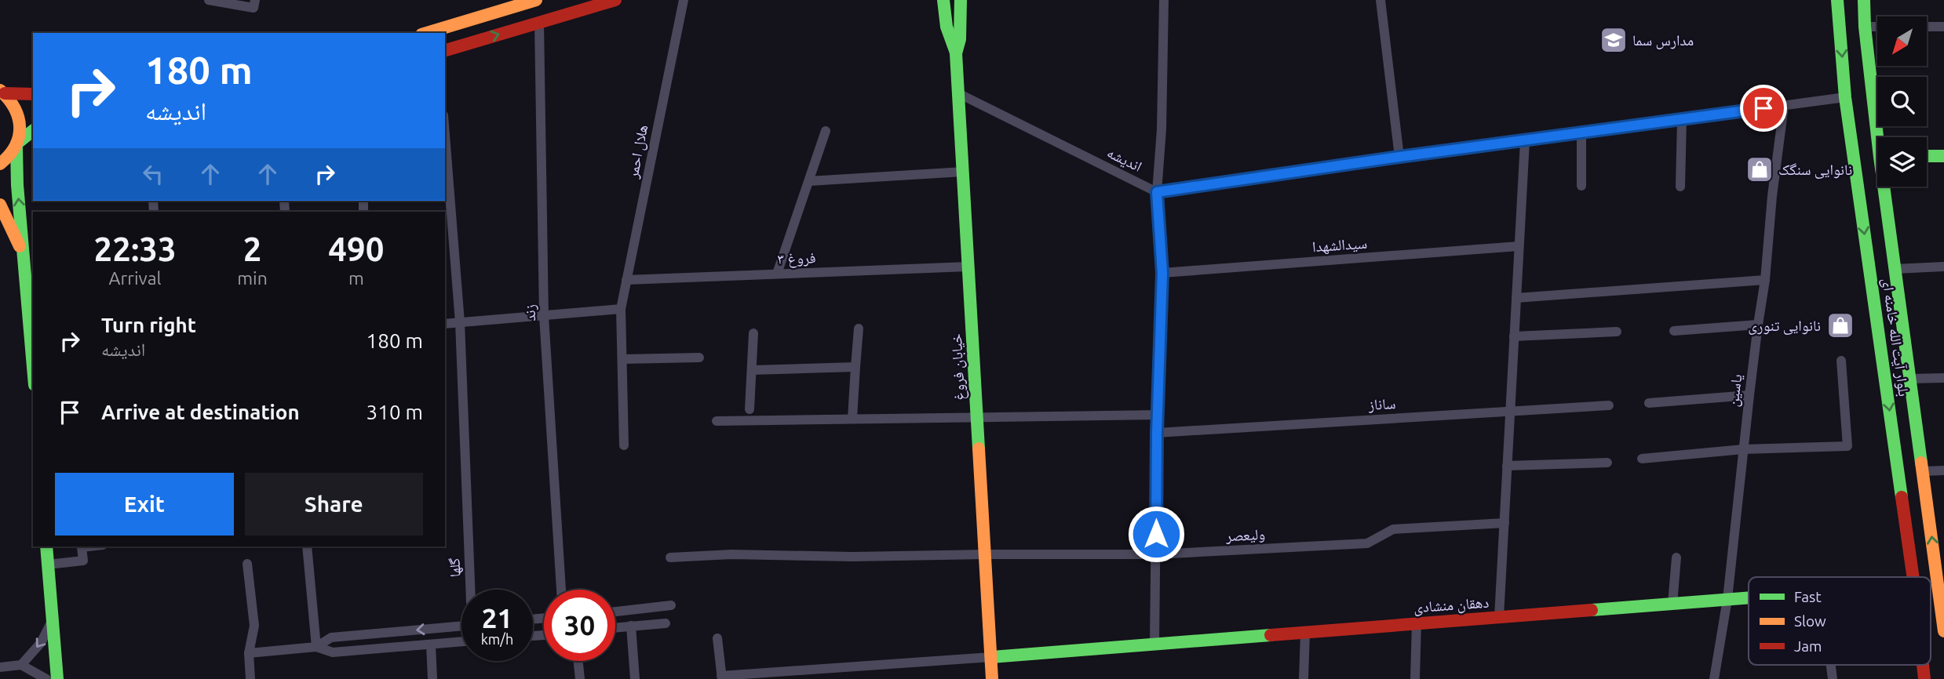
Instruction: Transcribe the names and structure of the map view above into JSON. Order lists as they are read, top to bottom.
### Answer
{
  "streets": {
    "street": [
      "هلال احمر",
      "اندیشه",
      "سیدالشهدا",
      "فروغ ۳",
      "زند",
      "بلوار آیت الله خامنه ای",
      "خیابان فروغ",
      "یاسین",
      "ساناز",
      "ولیعصر",
      "گلها",
      "دهقان منشادی"
    ]
  },
  "crossings": [
    ["هلال احمر", "فروغ ۳"],
    ["اندیشه", "خیابان فروغ"],
    ["فروغ ۳", "خیابان فروغ"],
    ["خیابان فروغ", "ولیعصر"],
    ["خیابان فروغ", "دهقان منشادی"],
    ["یاسین", "دهقان منشادی"]
  ],
  "places": {
    "school or university": ["مدارس سما"],
    "shop": ["نانوایی سنگک", "نانوایی تنوری"]
  },
  "legend": ["Fast", "Slow", "Jam"],
  "north": "bottom left",
  "page": {
    "turn": ["180 m", "اندیشه"],
    "eta": [
      "22:33",
      "Arrival",
      "2",
      "min",
      "490",
      "m"
    ],
    "list": [
      {
        "name": "Turn right",
        "note": "اندیشه",
        "value": "180 m"
      },
      {
        "name": "Arrive at destination",
        "value": "310 m"
      }
    ],
    "buttons": ["Exit", "Share"],
    "speed": "21 km/h",
    "limit": "30"
  }
}
